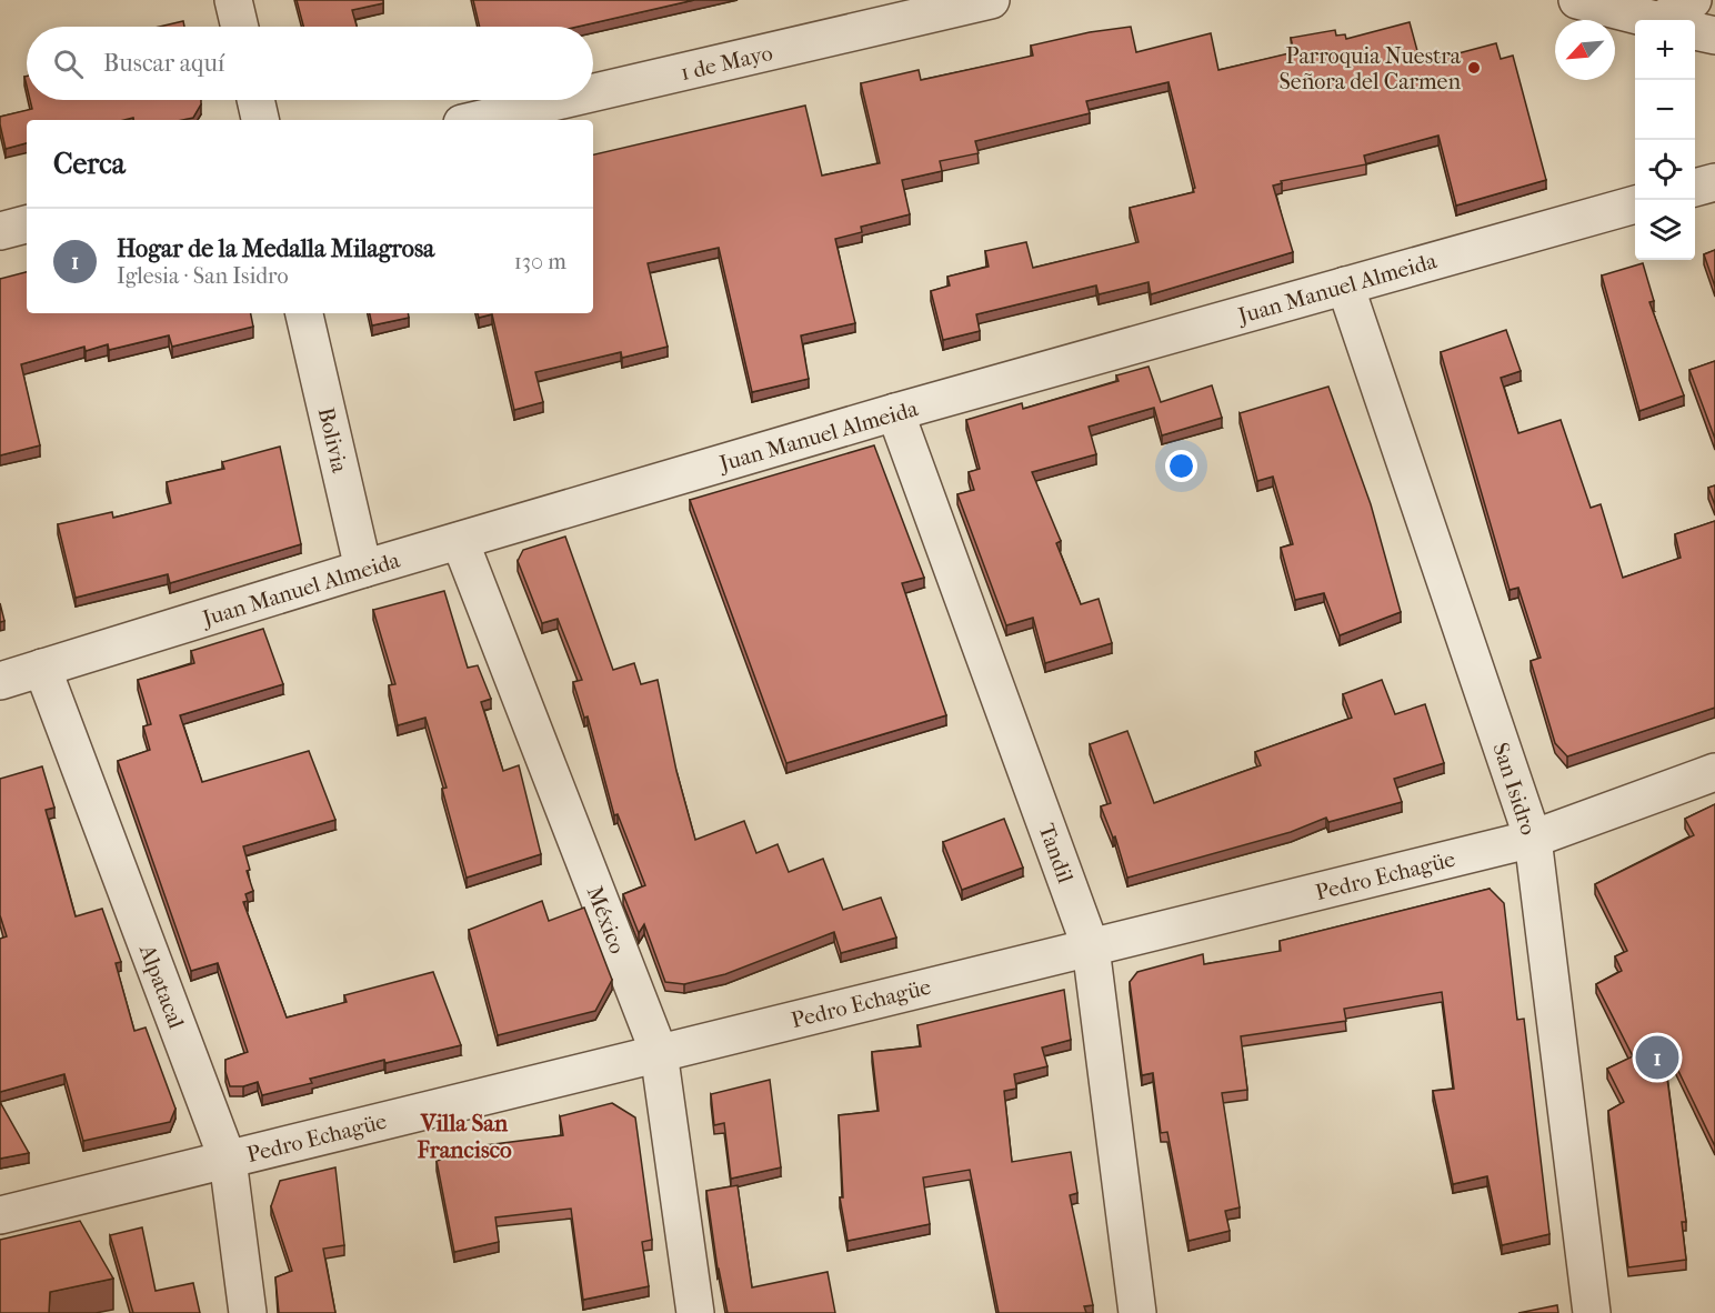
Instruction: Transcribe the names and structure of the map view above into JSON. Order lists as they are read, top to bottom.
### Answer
{
  "streets": {
    "street": [
      "1 de Mayo",
      "Juan Manuel Almeida",
      "Bolivia",
      "San Isidro",
      "Tandil",
      "Pedro Echagüe",
      "México",
      "Alpatacal"
    ]
  },
  "crossings": [
    ["Juan Manuel Almeida", "Bolivia"],
    ["Juan Manuel Almeida", "San Isidro"],
    ["Juan Manuel Almeida", "Tandil"],
    ["Juan Manuel Almeida", "México"],
    ["Juan Manuel Almeida", "Alpatacal"],
    ["San Isidro", "Pedro Echagüe"],
    ["Tandil", "Pedro Echagüe"],
    ["Pedro Echagüe", "México"],
    ["Pedro Echagüe", "Alpatacal"]
  ],
  "districts": ["Villa San Francisco"],
  "places": ["Parroquia Nuestra Señora del Carmen"],
  "north": "bottom left",
  "page": {
    "map_buttons": ["+", "−"],
    "search": "Buscar aquí",
    "heading": "Cerca",
    "list": [
      {
        "mark": "1",
        "name": "Hogar de la Medalla Milagrosa",
        "note": "Iglesia · San Isidro",
        "value": "130 m"
      }
    ],
    "pins": "1"
  }
}
